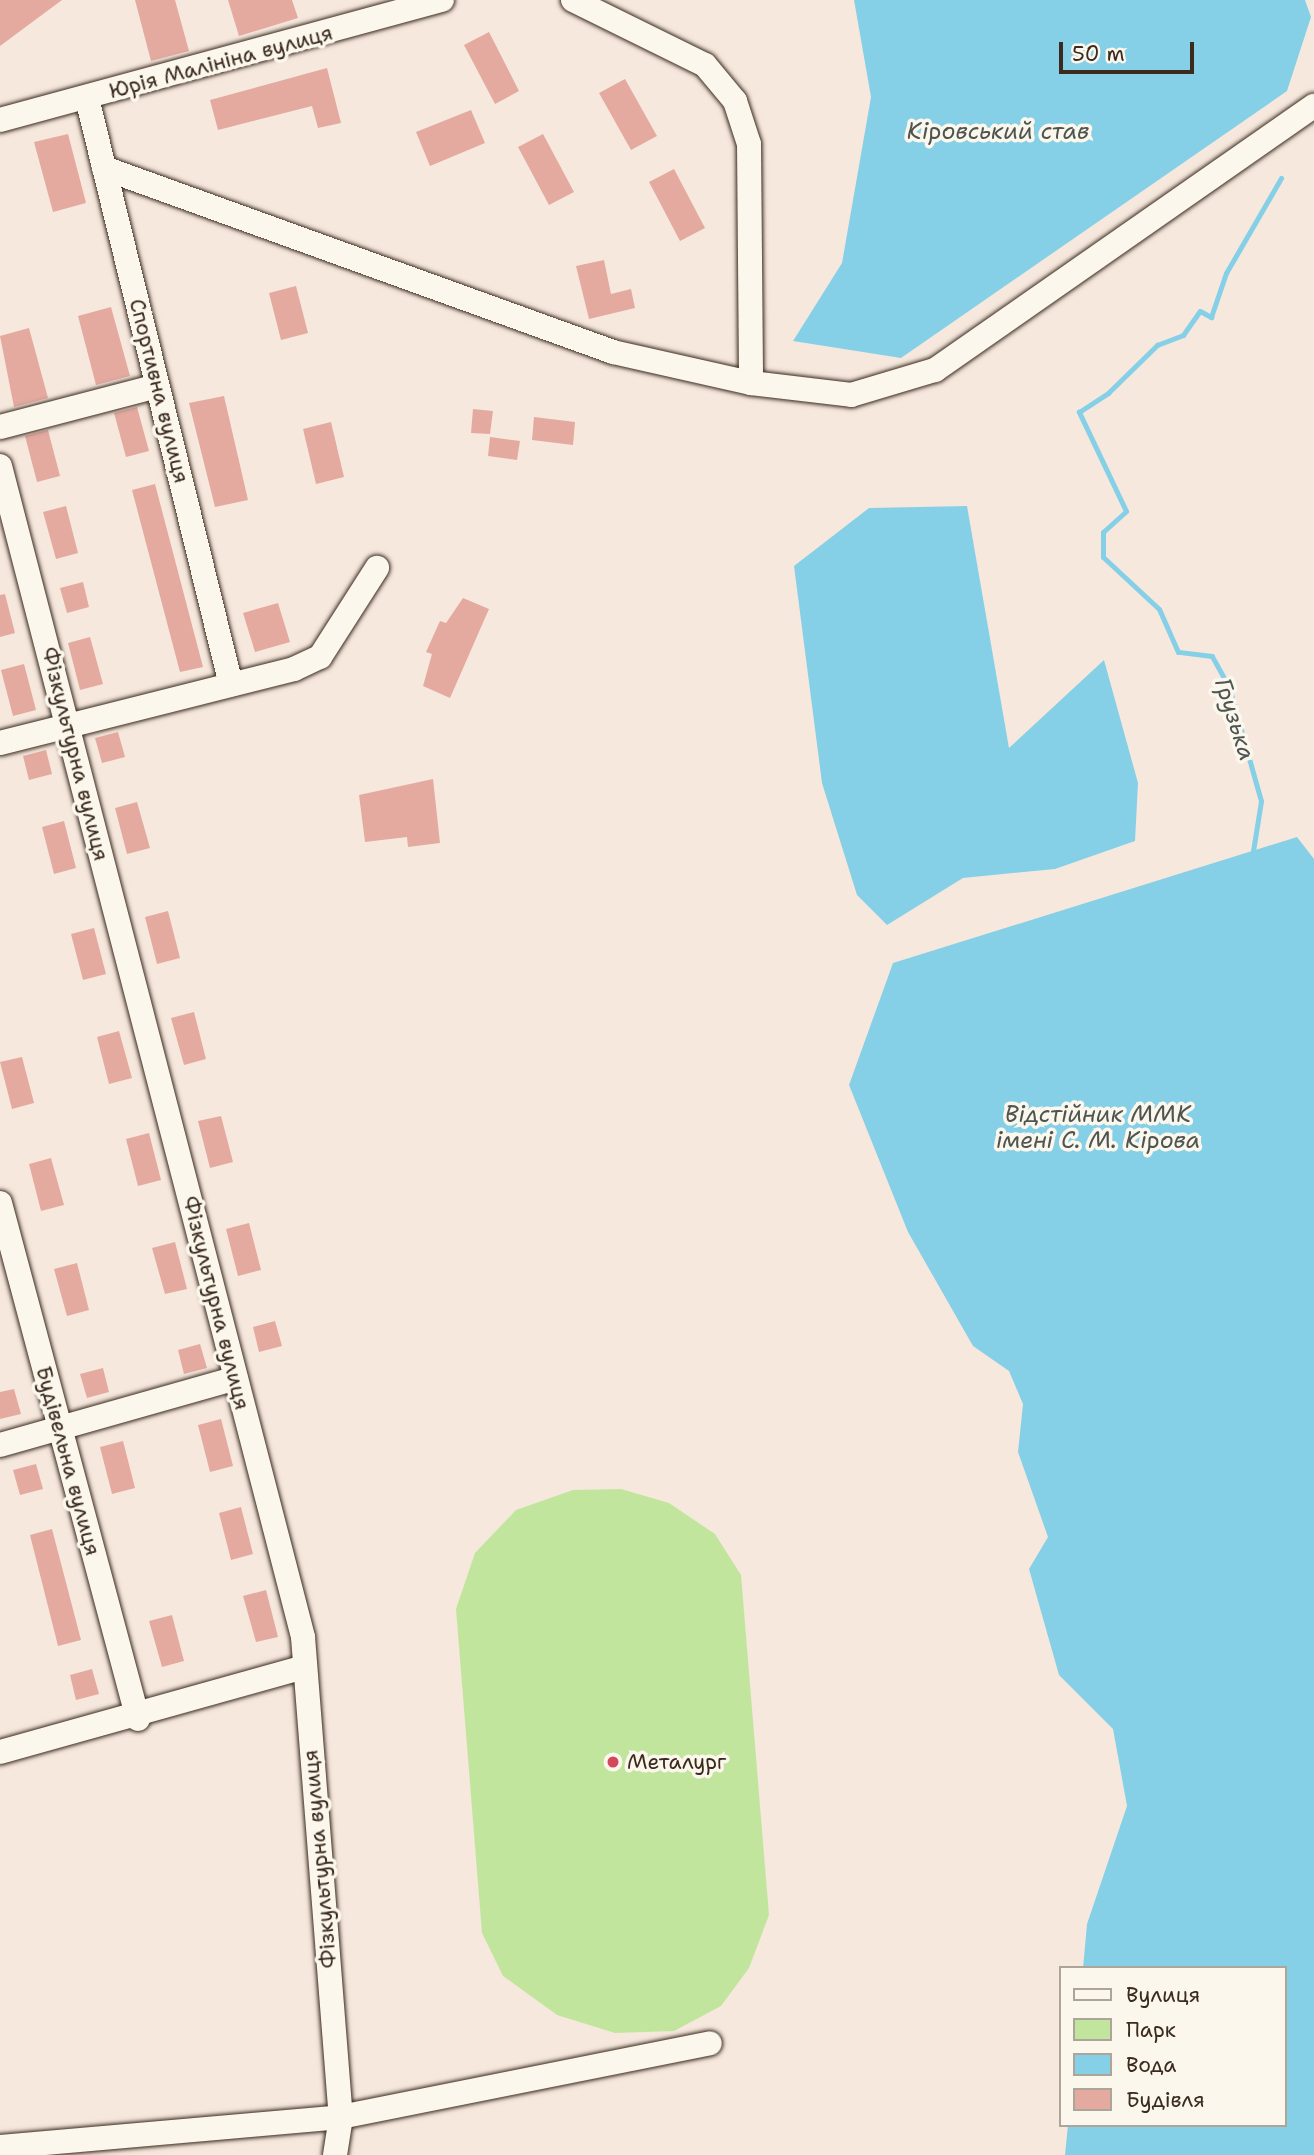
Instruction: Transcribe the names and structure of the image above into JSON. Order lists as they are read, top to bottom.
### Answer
{
  "streets": {
    "street": [
      "Юрія Малініна вулиця",
      "Спортивна вулиця",
      "Фiзкультурна вулиця",
      "Будівельна вулиця"
    ]
  },
  "crossings": [
    ["Юрія Малініна вулиця", "Спортивна вулиця"]
  ],
  "water": ["Кіровський став", "Грузька", "Відстійник ММК імені С. М. Кірова"],
  "places": ["Металург"],
  "legend": [
    "Вулиця",
    "Парк",
    "Вода",
    "Будівля"
  ],
  "scale_bar": "50 m"
}
